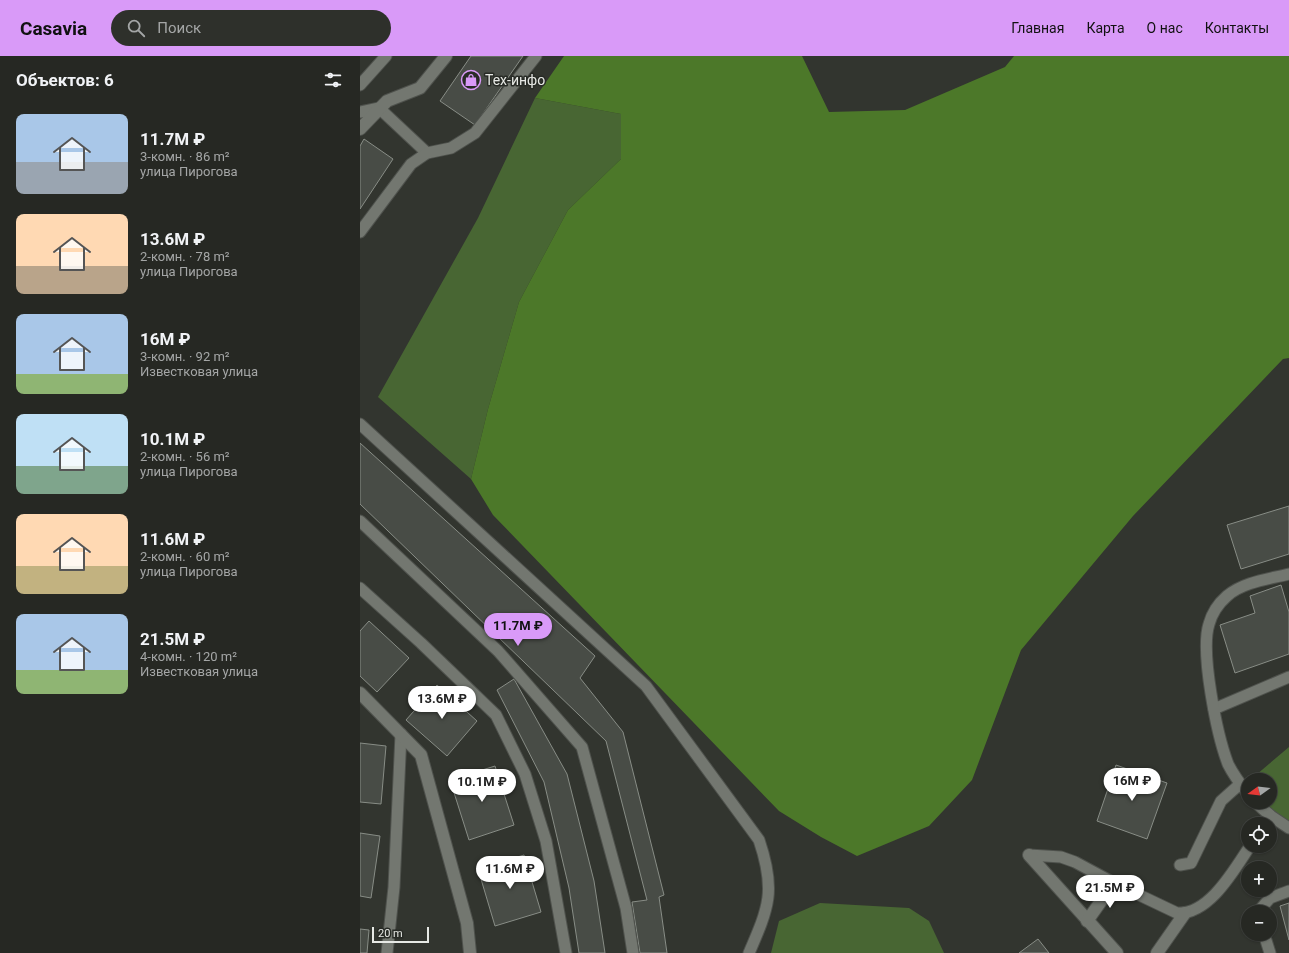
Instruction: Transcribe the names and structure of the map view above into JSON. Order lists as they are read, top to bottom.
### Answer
{
  "places": {
    "shop": ["Тех-инфо"]
  },
  "scale_bar": "20 m",
  "north": "left",
  "page": {
    "header": "Casavia",
    "search": "Поиск",
    "nav": [
      "Главная",
      "Карта",
      "О нас",
      "Контакты"
    ],
    "heading": "Объектов: 6",
    "list": [
      {
        "name": "11.7M ₽",
        "note": "3-комн. · 86 m² · улица Пирогова"
      },
      {
        "name": "13.6M ₽",
        "note": "2-комн. · 78 m² · улица Пирогова"
      },
      {
        "name": "16M ₽",
        "note": "3-комн. · 92 m² · Известковая улица"
      },
      {
        "name": "10.1M ₽",
        "note": "2-комн. · 56 m² · улица Пирогова"
      },
      {
        "name": "11.6M ₽",
        "note": "2-комн. · 60 m² · улица Пирогова"
      },
      {
        "name": "21.5M ₽",
        "note": "4-комн. · 120 m² · Известковая улица"
      }
    ],
    "price": [
      "11.7M ₽",
      "13.6M ₽",
      "16M ₽",
      "10.1M ₽",
      "11.6M ₽",
      "21.5M ₽"
    ],
    "map_buttons": ["+", "−"],
    "scale": "20 m"
  }
}
